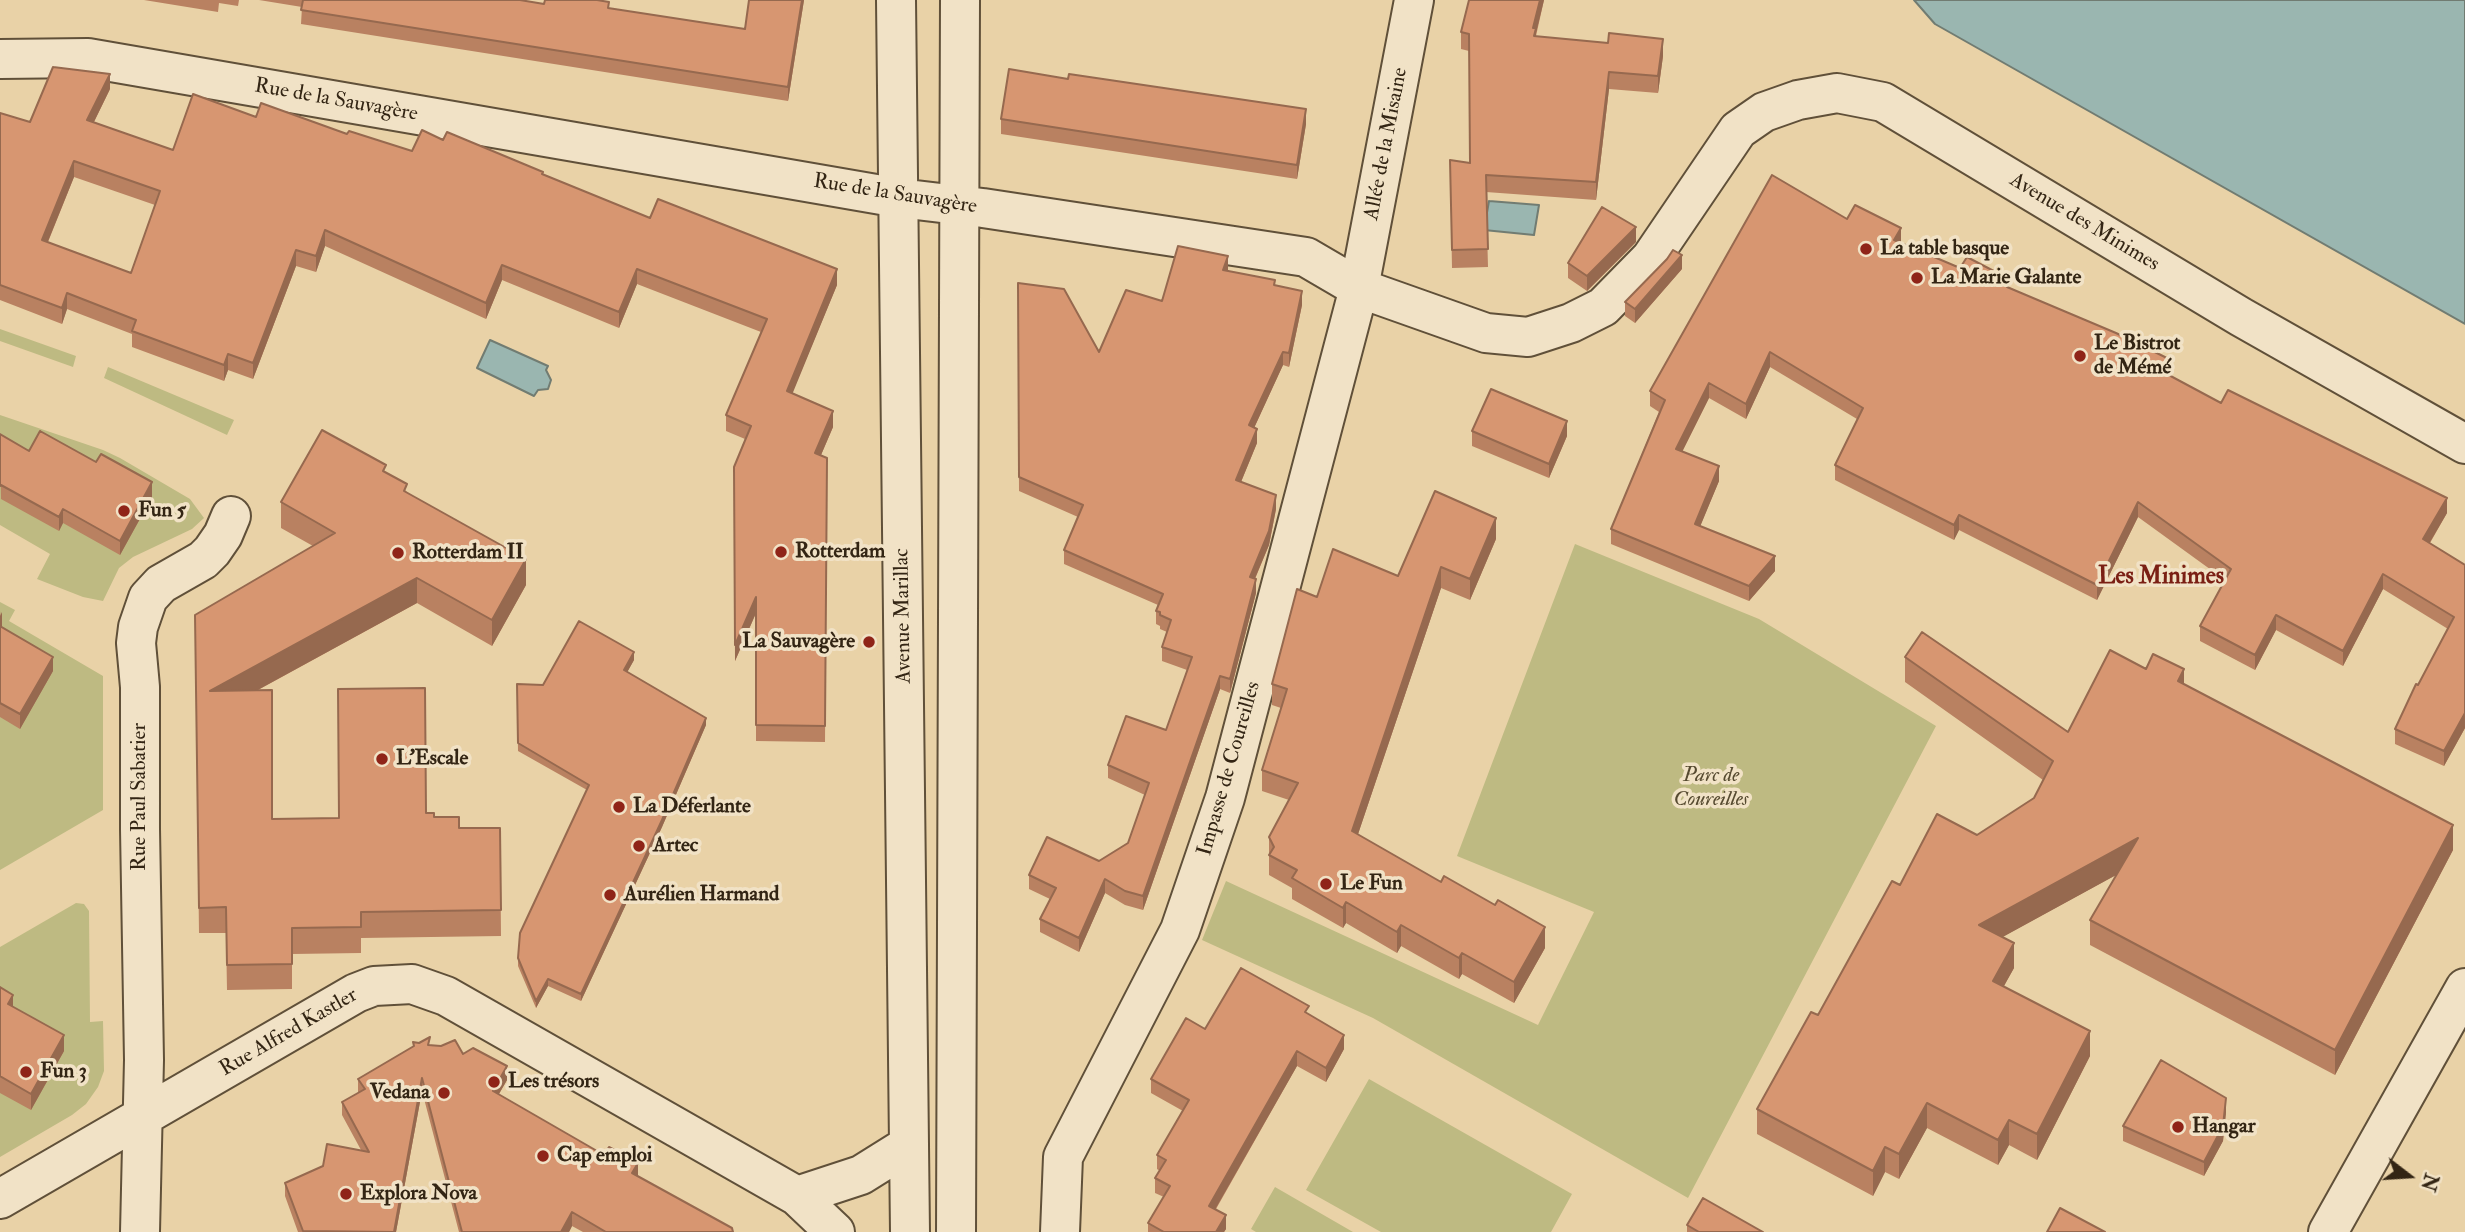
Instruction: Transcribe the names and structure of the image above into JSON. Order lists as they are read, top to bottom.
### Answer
{
  "streets": {
    "street": [
      "Rue de la Sauvagère",
      "Allée de la Misaine",
      "Avenue des Minimes",
      "Avenue Marillac",
      "Impasse de Coureilles",
      "Rue Paul Sabatier",
      "Rue Alfred Kastler"
    ]
  },
  "crossings": [
    ["Rue de la Sauvagère", "Allée de la Misaine"],
    ["Rue de la Sauvagère", "Avenue des Minimes"],
    ["Rue de la Sauvagère", "Avenue Marillac"],
    ["Rue de la Sauvagère", "Impasse de Coureilles"],
    ["Allée de la Misaine", "Impasse de Coureilles"],
    ["Rue Paul Sabatier", "Rue Alfred Kastler"]
  ],
  "districts": ["Les Minimes"],
  "parks": ["Parc de Coureilles"],
  "places": [
    "La table basque",
    "La Marie Galante",
    "Le Bistrot de Mémé",
    "Fun 5",
    "Rotterdam",
    "Rotterdam II",
    "La Sauvagère",
    "L'Escale",
    "La Déferlante",
    "Artec",
    "Le Fun",
    "Aurélien Harmand",
    "Fun 3",
    "Les trésors",
    "Vedana",
    "Hangar",
    "Cap emploi",
    "Explora Nova"
  ],
  "north": "right"
}
